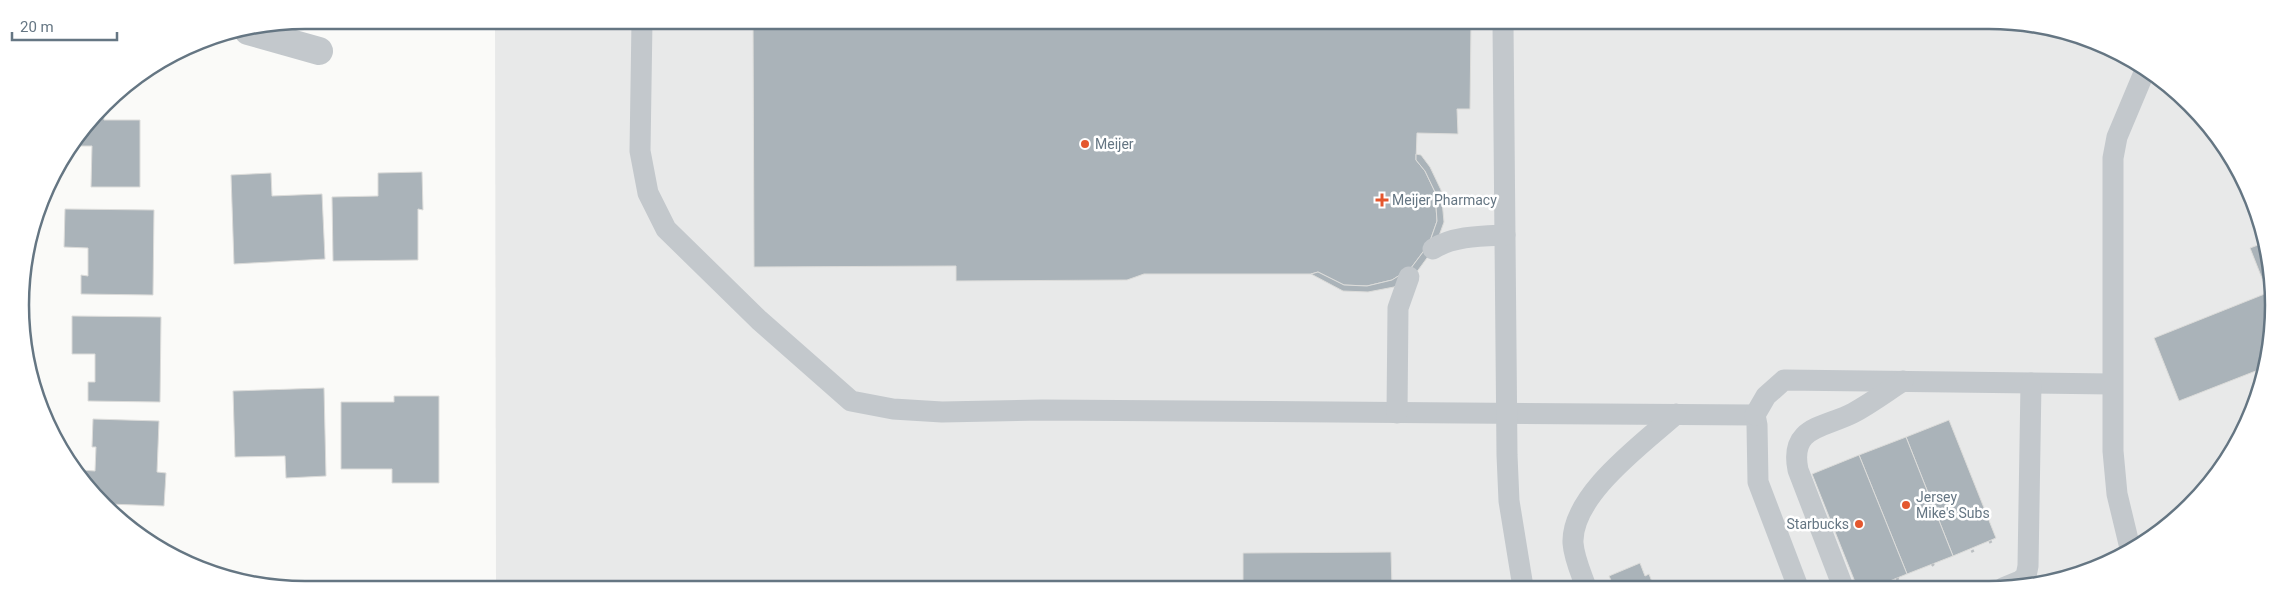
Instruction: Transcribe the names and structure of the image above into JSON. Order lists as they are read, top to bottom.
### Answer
{
  "places": {
    "other": ["Meijer", "Jersey Mike's Subs", "Starbucks"],
    "health": ["Meijer Pharmacy"]
  },
  "scale_bar": "20 m"
}
